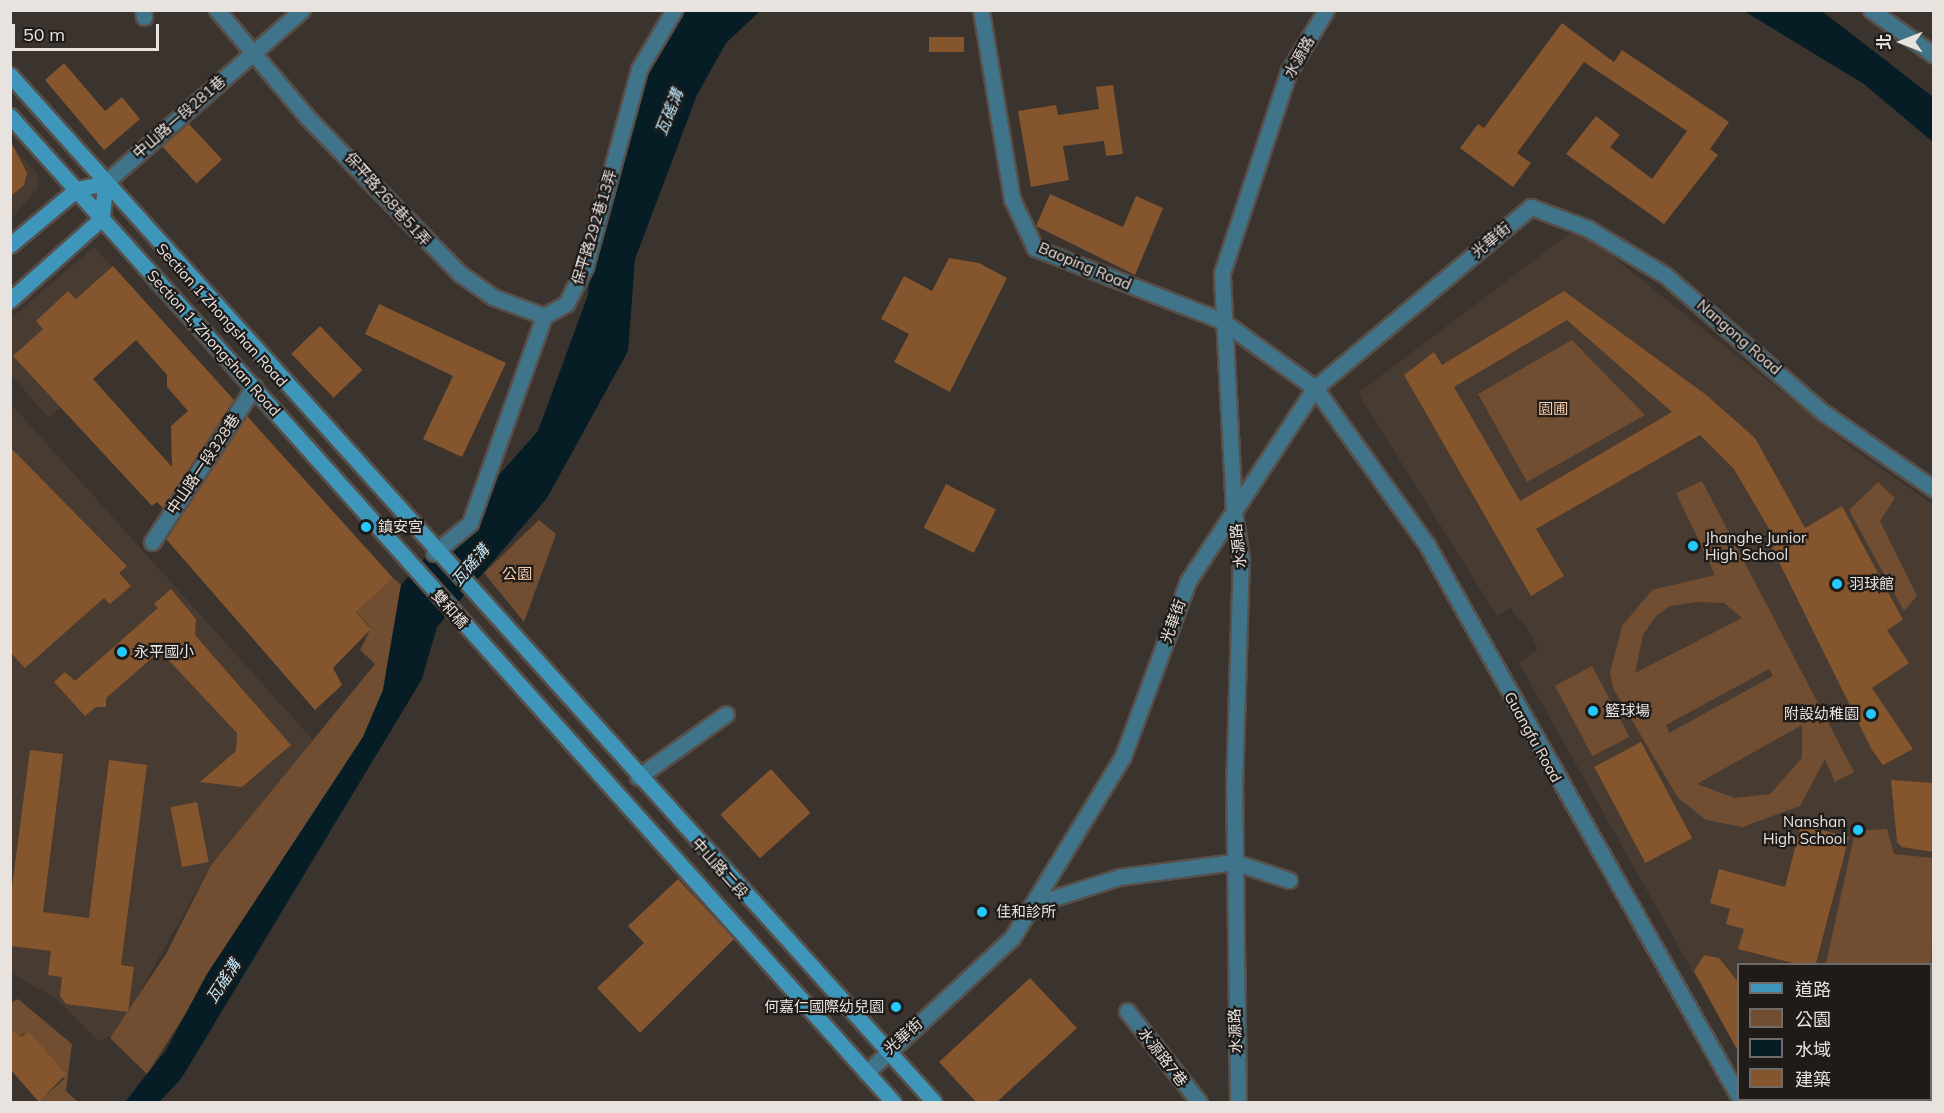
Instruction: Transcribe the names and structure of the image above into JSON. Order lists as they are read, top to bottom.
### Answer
{
  "streets": {
    "street": [
      "水源路",
      "中山路一段281巷",
      "保平路268巷51弄",
      "保平路292巷13弄",
      "光華街",
      "Baoping Road",
      "Section 1 Zhongshan Road",
      "Nangong Road",
      "Section 1, Zhongshan Road",
      "中山路一段328巷",
      "雙和橋",
      "Guangfu Road",
      "中山路二段",
      "水源路7巷"
    ]
  },
  "crossings": [
    ["水源路", "光華街"],
    ["水源路", "Baoping Road"],
    ["中山路一段281巷", "保平路268巷51弄"],
    ["中山路一段281巷", "Section 1 Zhongshan Road"],
    ["保平路268巷51弄", "保平路292巷13弄"],
    ["光華街", "Baoping Road"],
    ["光華街", "Nangong Road"],
    ["光華街", "Guangfu Road"],
    ["光華街", "中山路二段"],
    ["Baoping Road", "Guangfu Road"],
    ["Section 1 Zhongshan Road", "雙和橋"],
    ["Section 1, Zhongshan Road", "中山路一段328巷"],
    ["Section 1, Zhongshan Road", "雙和橋"],
    ["雙和橋", "中山路二段"]
  ],
  "water": ["瓦磘溝"],
  "parks": ["園圃", "公園"],
  "places": [
    "鎮安宮",
    "Jhanghe Junior High School",
    "羽球館",
    "永平國小",
    "籃球場",
    "附設幼稚園",
    "Nanshan High School",
    "佳和診所",
    "何嘉仁國際幼兒園"
  ],
  "legend": [
    "道路",
    "公園",
    "水域",
    "建築"
  ],
  "scale_bar": "50 m",
  "north": "left"
}
